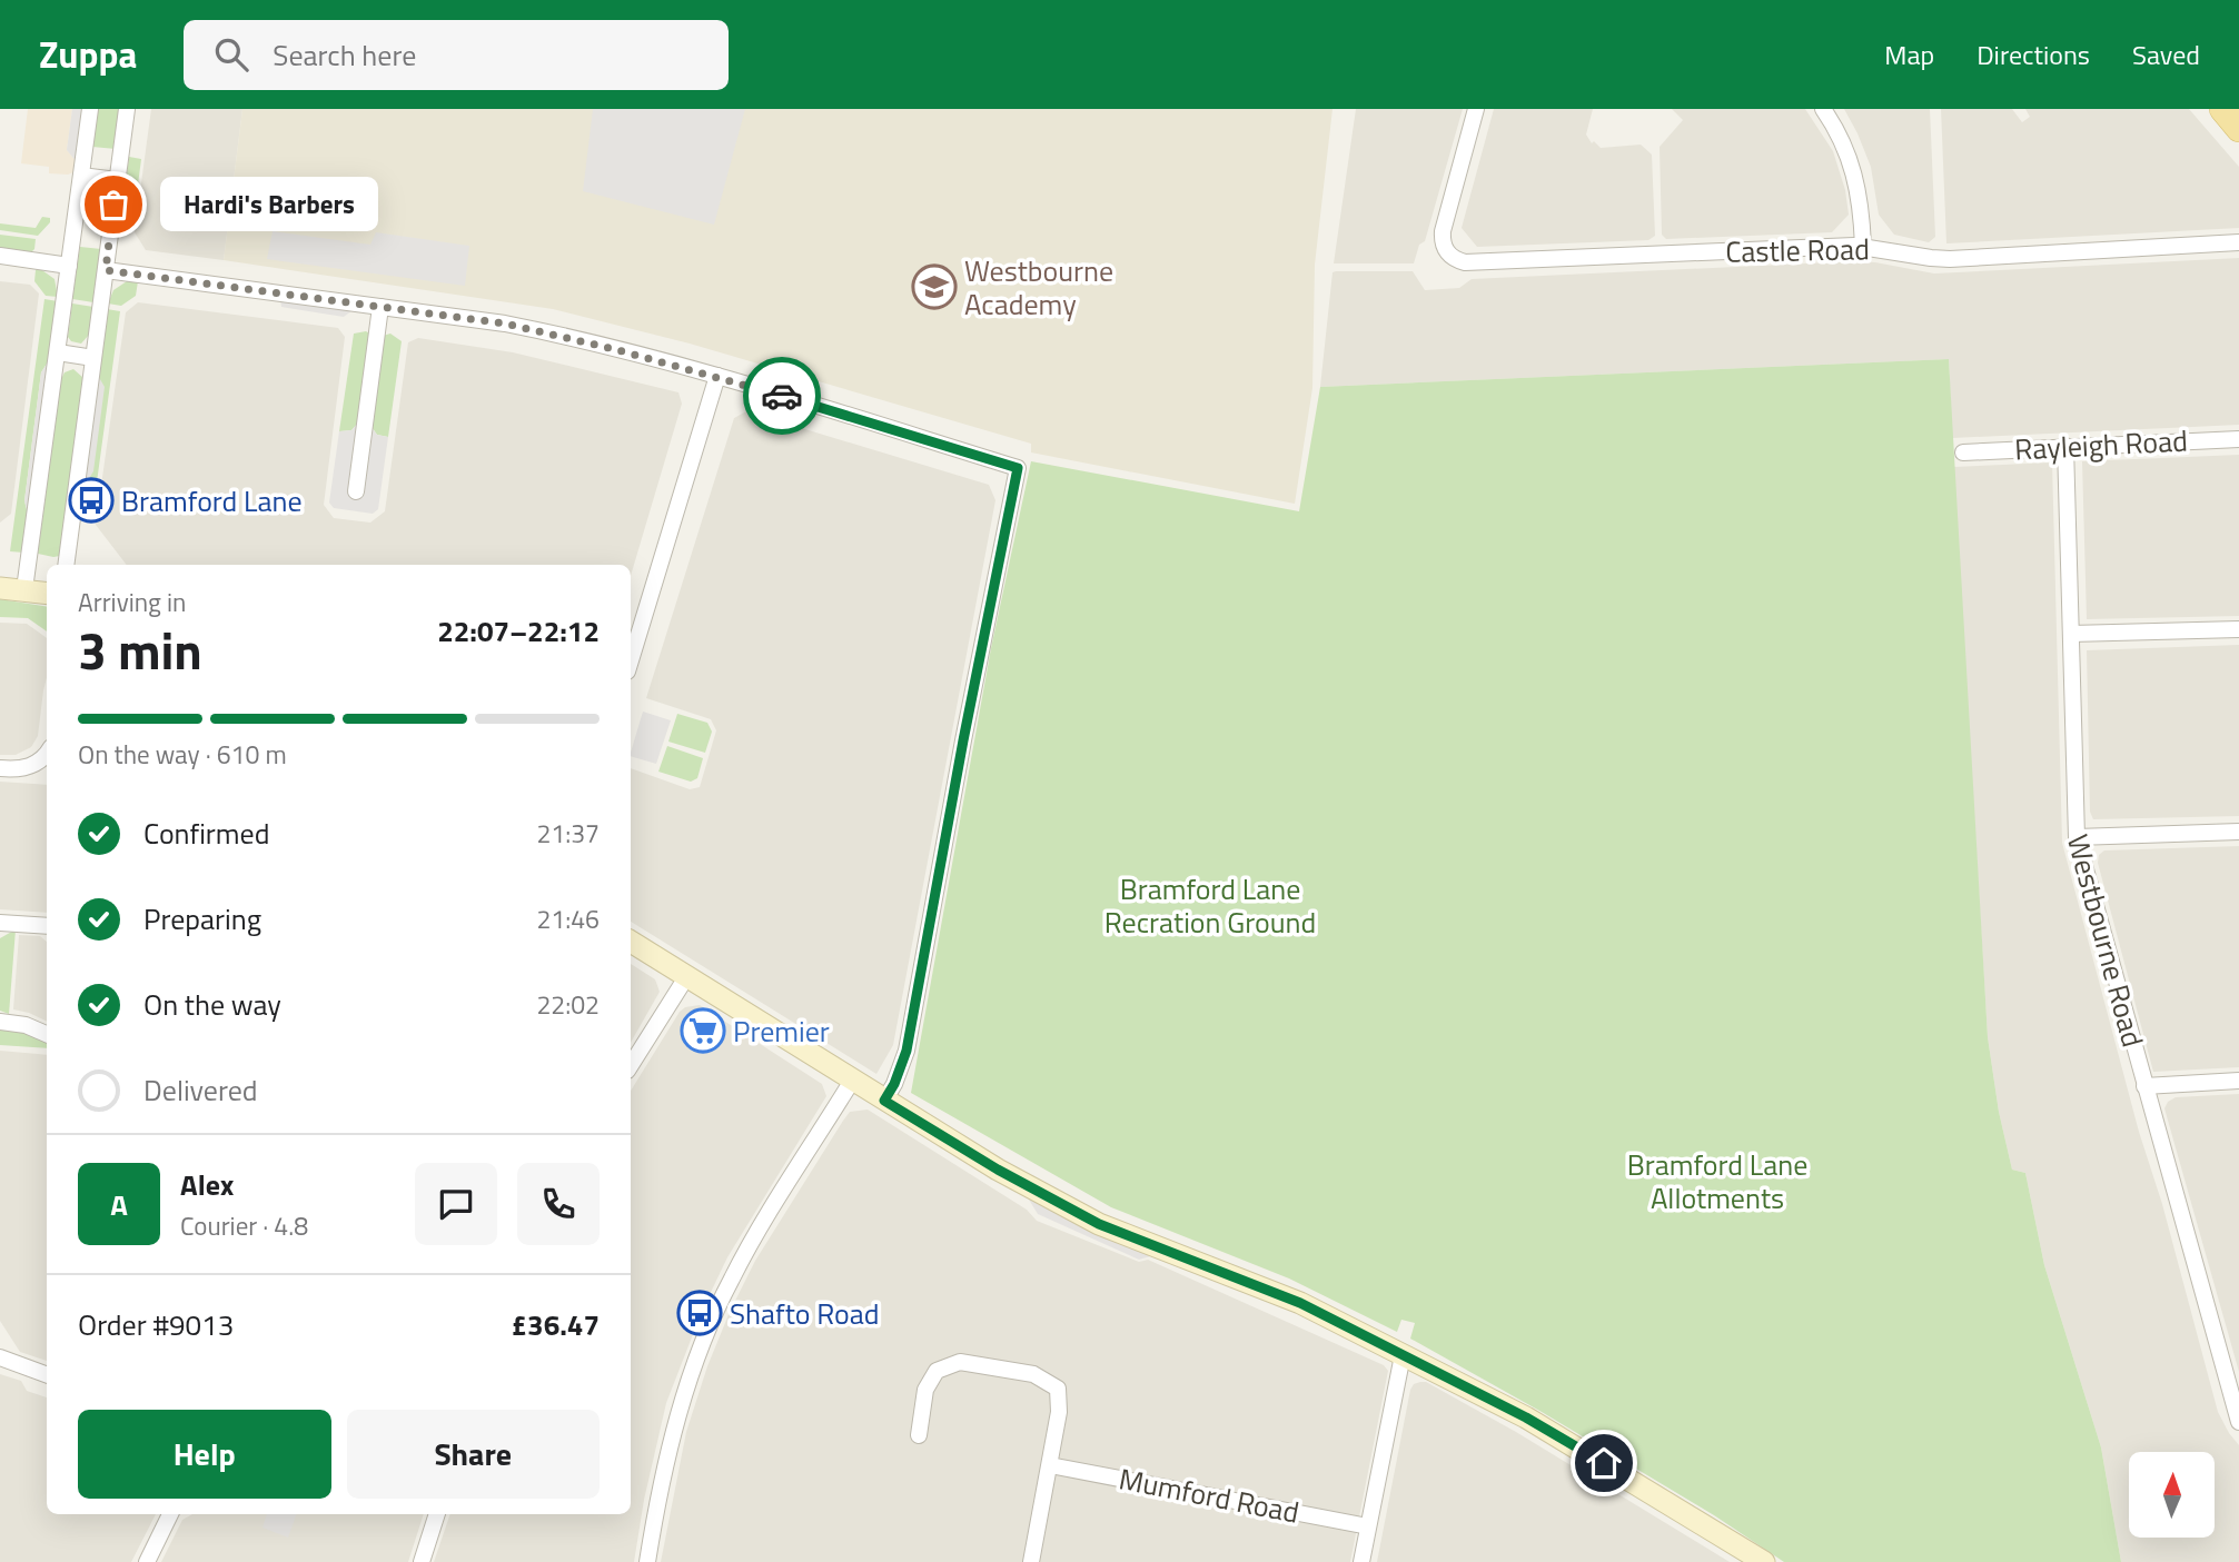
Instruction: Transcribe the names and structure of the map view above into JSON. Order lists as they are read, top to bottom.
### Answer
{
  "streets": {
    "street": [
      "Castle Road",
      "Rayleigh Road",
      "Westbourne Road",
      "Mumford Road"
    ]
  },
  "crossings": [
    ["Rayleigh Road", "Westbourne Road"]
  ],
  "parks": ["Bramford Lane Recration Ground", "Bramford Lane Allotments"],
  "places": {
    "other": ["Hardi's Barbers"],
    "school or university": ["Westbourne Academy"],
    "bus stop": ["Bramford Lane", "Shafto Road"],
    "supermarket": ["Premier"]
  },
  "north": "top",
  "page": {
    "header": "Zuppa",
    "search": "Search here",
    "nav": ["Map", "Directions", "Saved"],
    "bubble": "Hardi's Barbers",
    "heading": ["3 min", "Arriving in", "22:07–22:12"],
    "panel": [
      "Alex",
      "Courier · 4.8",
      "Order #9013",
      "£36.47"
    ],
    "bar": "On the way · 610 m",
    "list": [
      ["Confirmed", "21:37"],
      ["Preparing", "21:46"],
      ["On the way", "22:02"],
      "Delivered"
    ],
    "round": "A",
    "buttons": ["Help", "Share"]
  }
}
